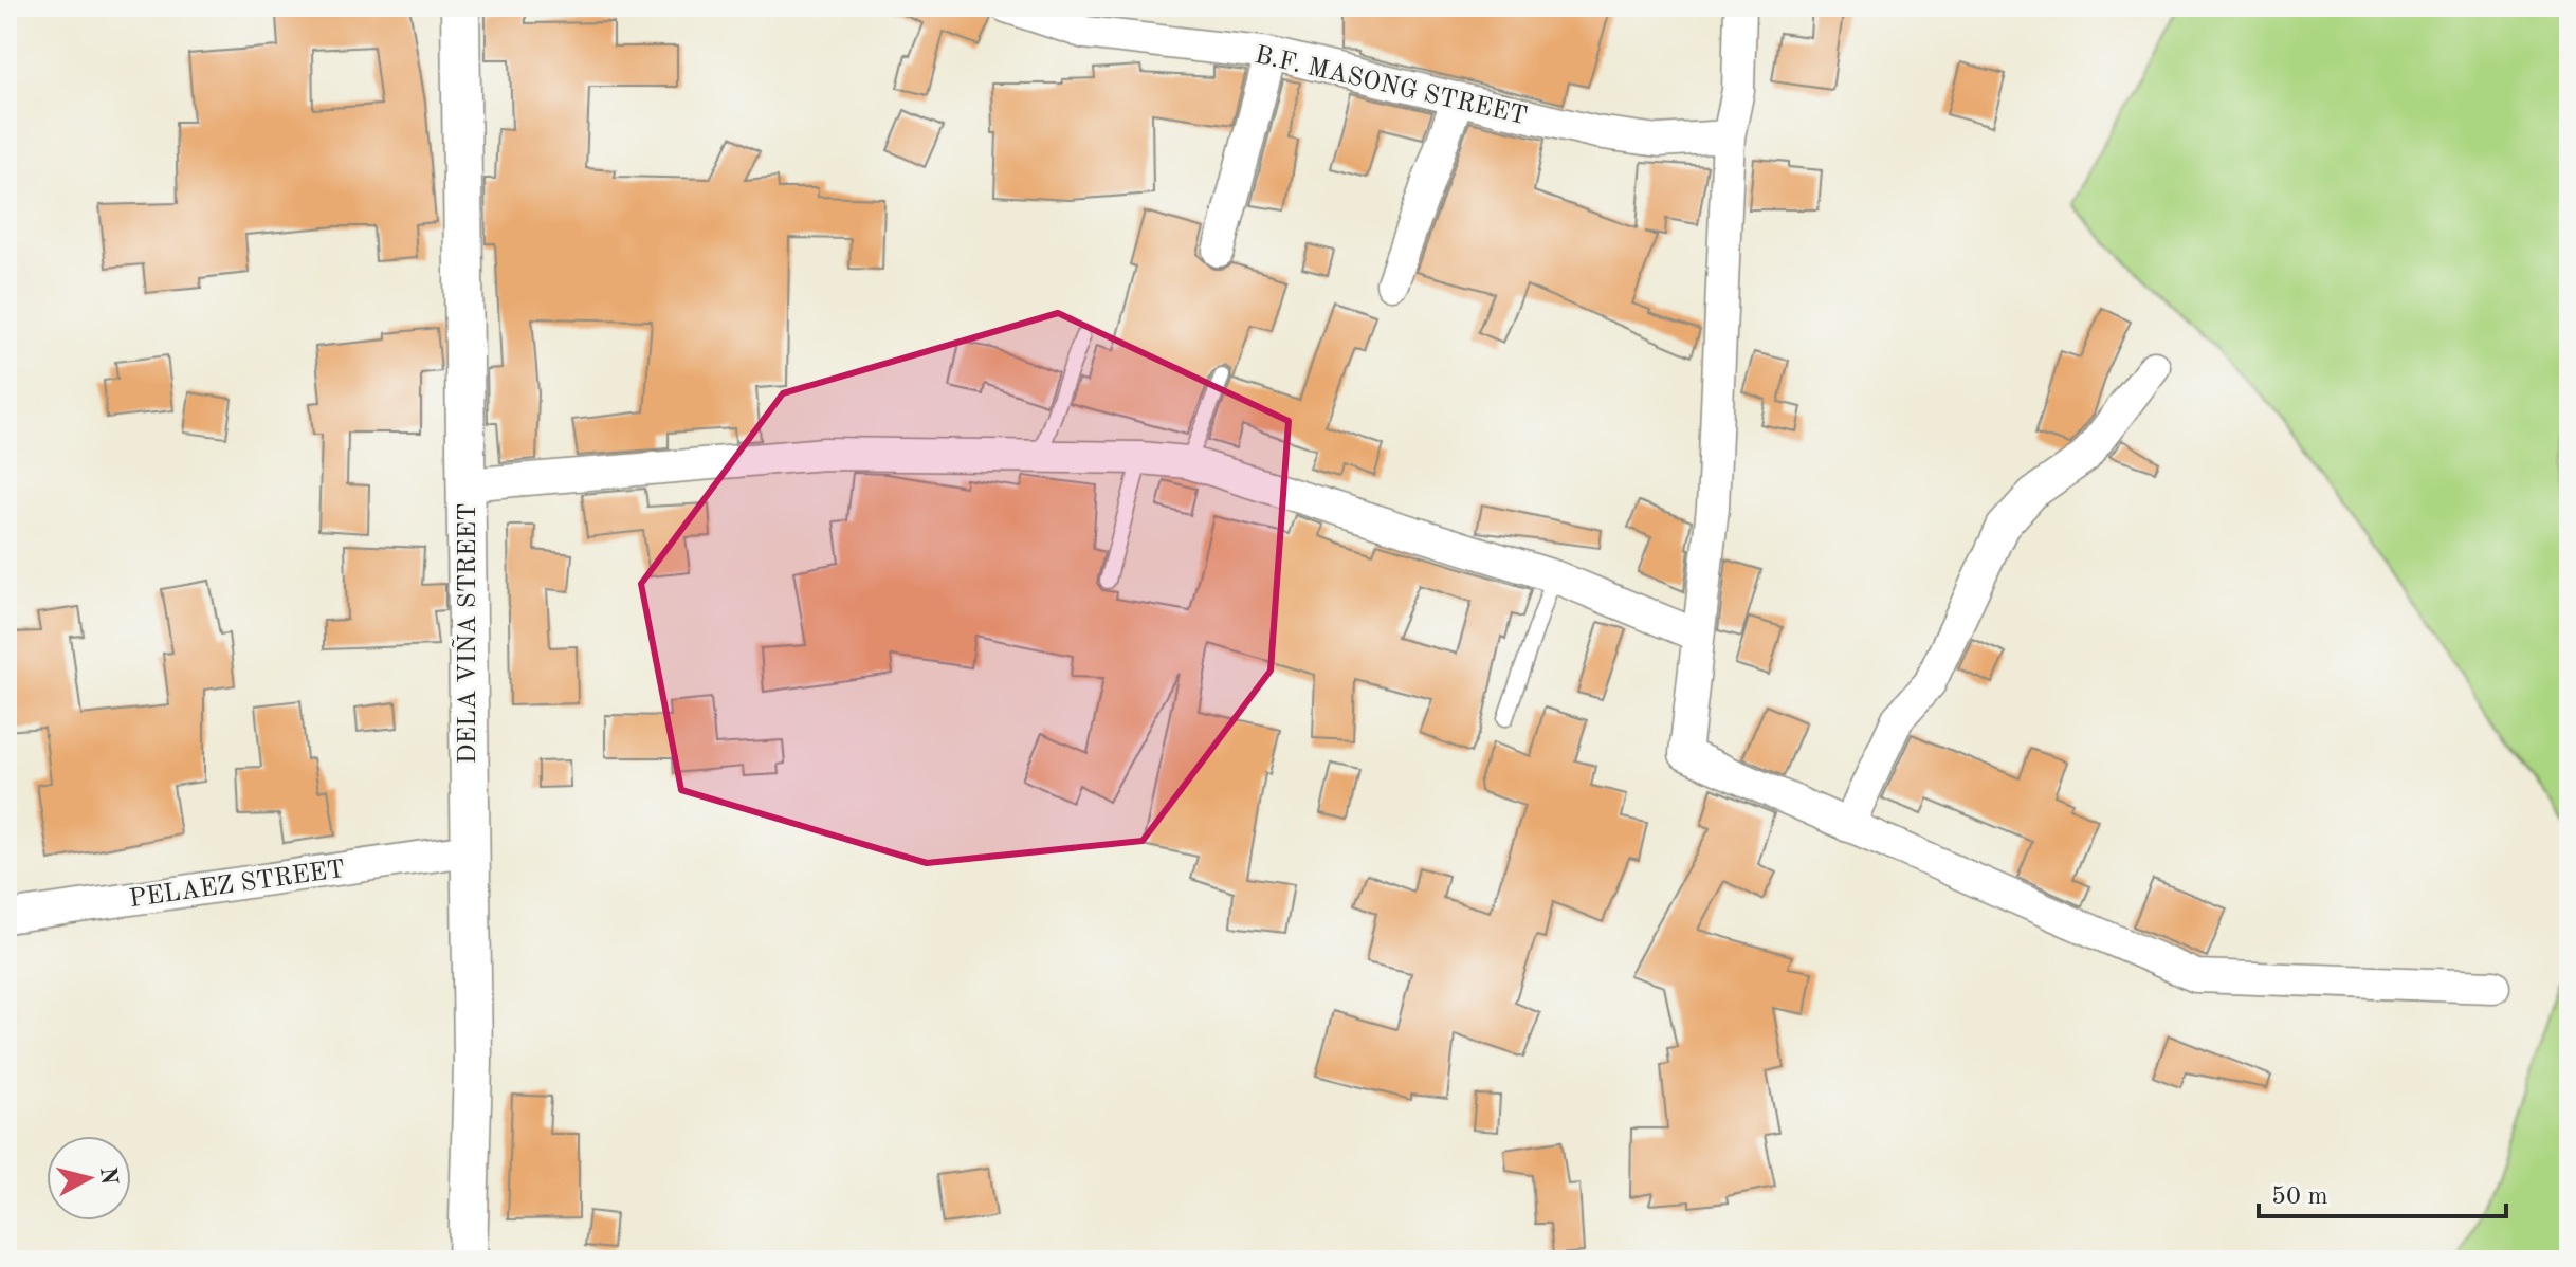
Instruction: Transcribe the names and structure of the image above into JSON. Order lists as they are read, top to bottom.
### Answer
{
  "streets": {
    "street": ["B.F. MASONG STREET", "DELA VIÑA STREET", "PELAEZ STREET"]
  },
  "crossings": [
    ["DELA VIÑA STREET", "PELAEZ STREET"]
  ],
  "scale_bar": "50 m",
  "north": "right"
}
